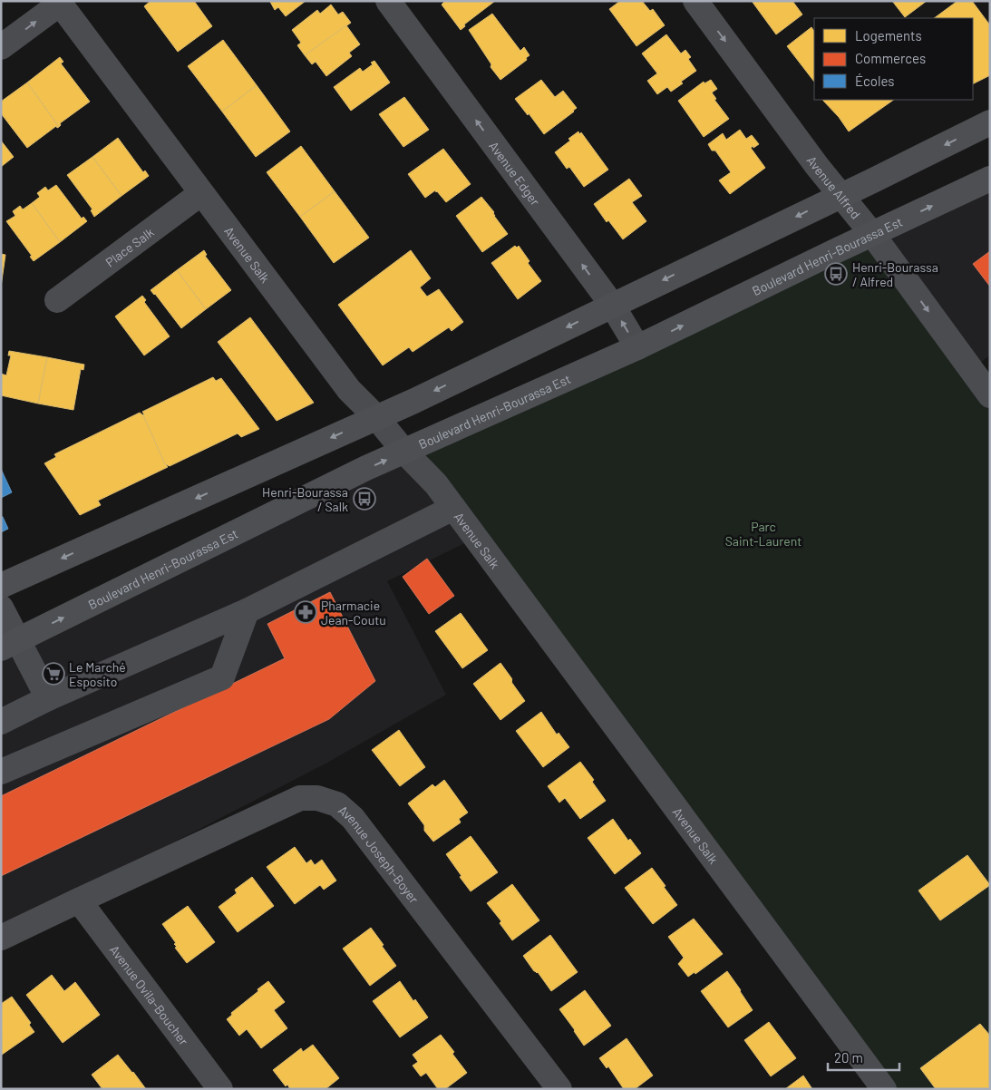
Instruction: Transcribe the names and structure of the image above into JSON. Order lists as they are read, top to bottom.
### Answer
{
  "streets": {
    "main road": ["Boulevard Henri-Bourassa Est"],
    "street": [
      "Avenue Edger",
      "Avenue Alfred",
      "Place Salk",
      "Avenue Salk",
      "Avenue Joseph-Boyer",
      "Avenue Ovila-Boucher"
    ]
  },
  "crossings": [
    ["Avenue Edger", "Boulevard Henri-Bourassa Est"],
    ["Avenue Alfred", "Boulevard Henri-Bourassa Est"],
    ["Place Salk", "Avenue Salk"],
    ["Avenue Salk", "Boulevard Henri-Bourassa Est"],
    ["Avenue Joseph-Boyer", "Avenue Ovila-Boucher"]
  ],
  "one_way": ["Avenue Edger", "Avenue Alfred"],
  "parks": ["Parc Saint-Laurent"],
  "places": {
    "bus stop": ["Henri-Bourassa / Alfred", "Henri-Bourassa / Salk"],
    "pharmacy": ["Pharmacie Jean-Coutu"],
    "supermarket": ["Le Marché Esposito"]
  },
  "legend": ["Logements", "Commerces", "Écoles"],
  "scale_bar": "20 m"
}
